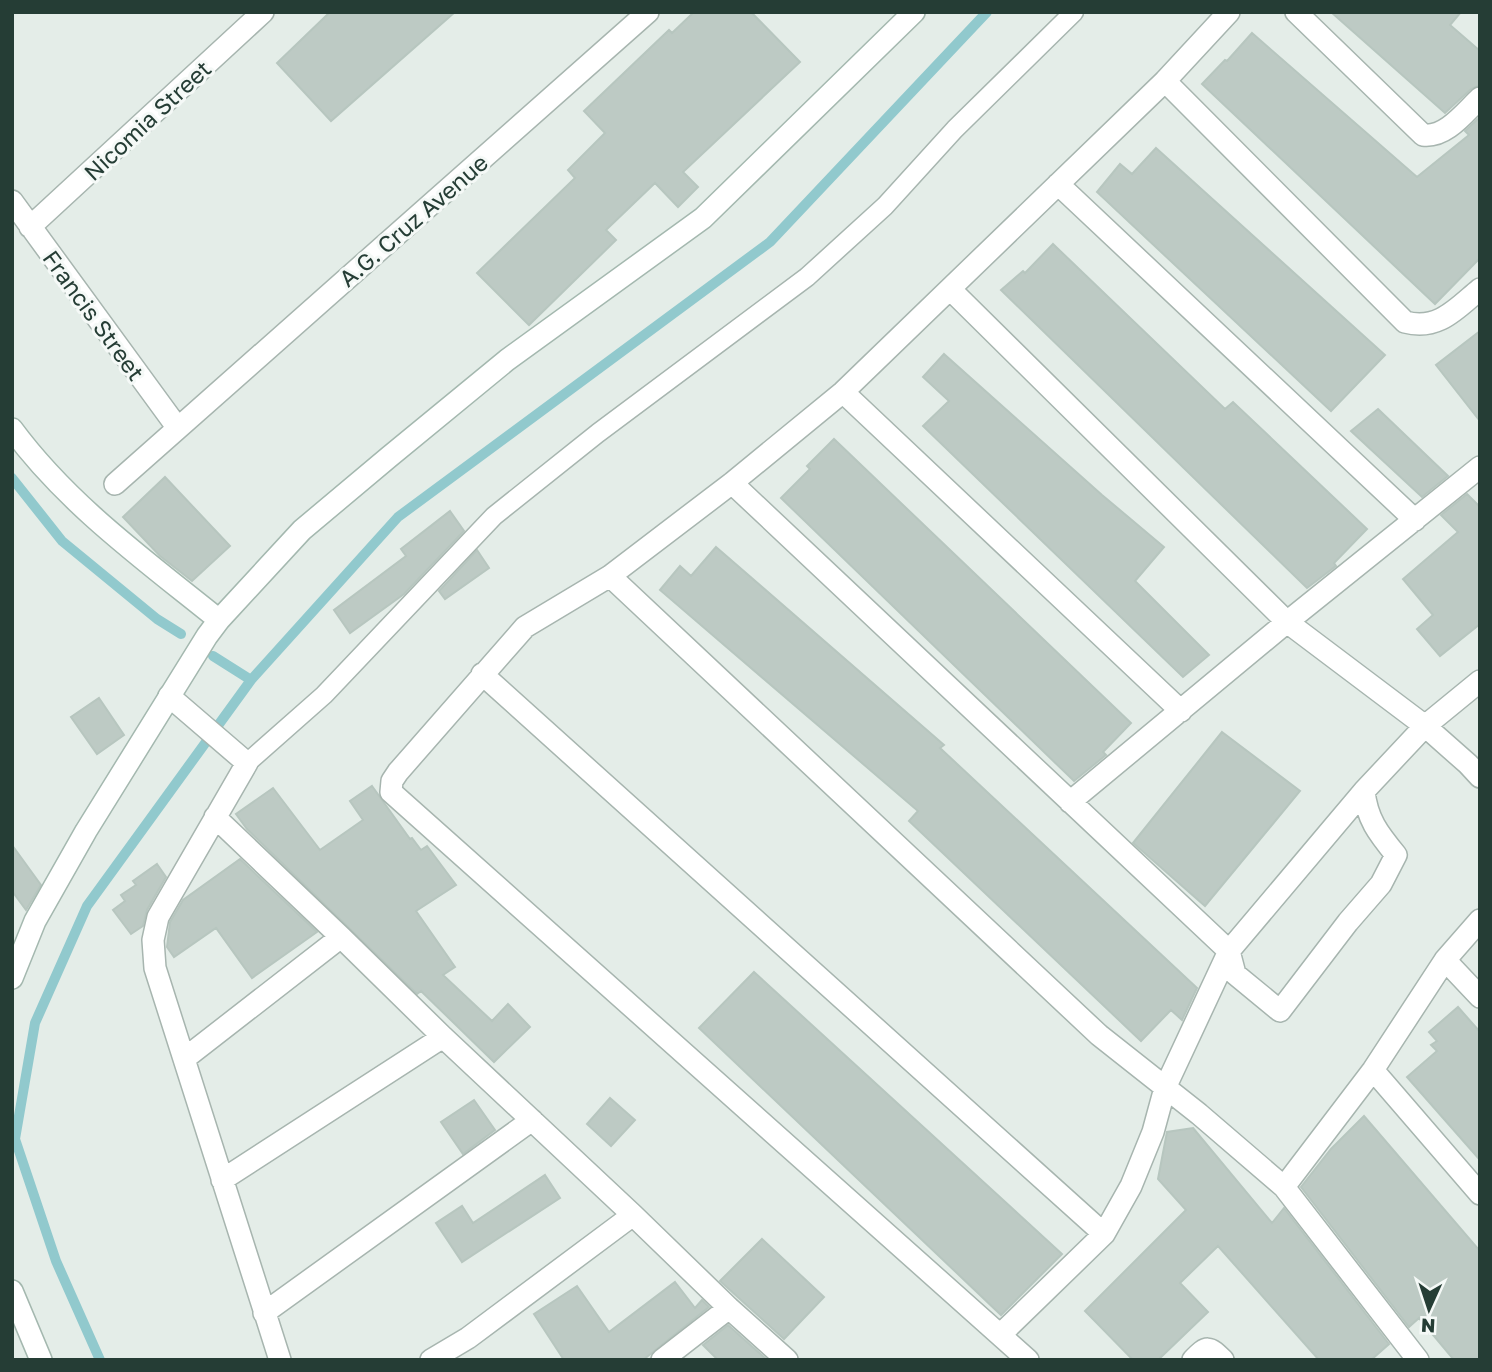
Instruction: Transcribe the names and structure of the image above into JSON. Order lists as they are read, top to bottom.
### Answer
{
  "streets": {
    "street": ["Nicomia Street", "A.G. Cruz Avenue", "Francis Street"]
  },
  "crossings": [
    ["Nicomia Street", "Francis Street"],
    ["A.G. Cruz Avenue", "Francis Street"]
  ],
  "north": "bottom"
}
